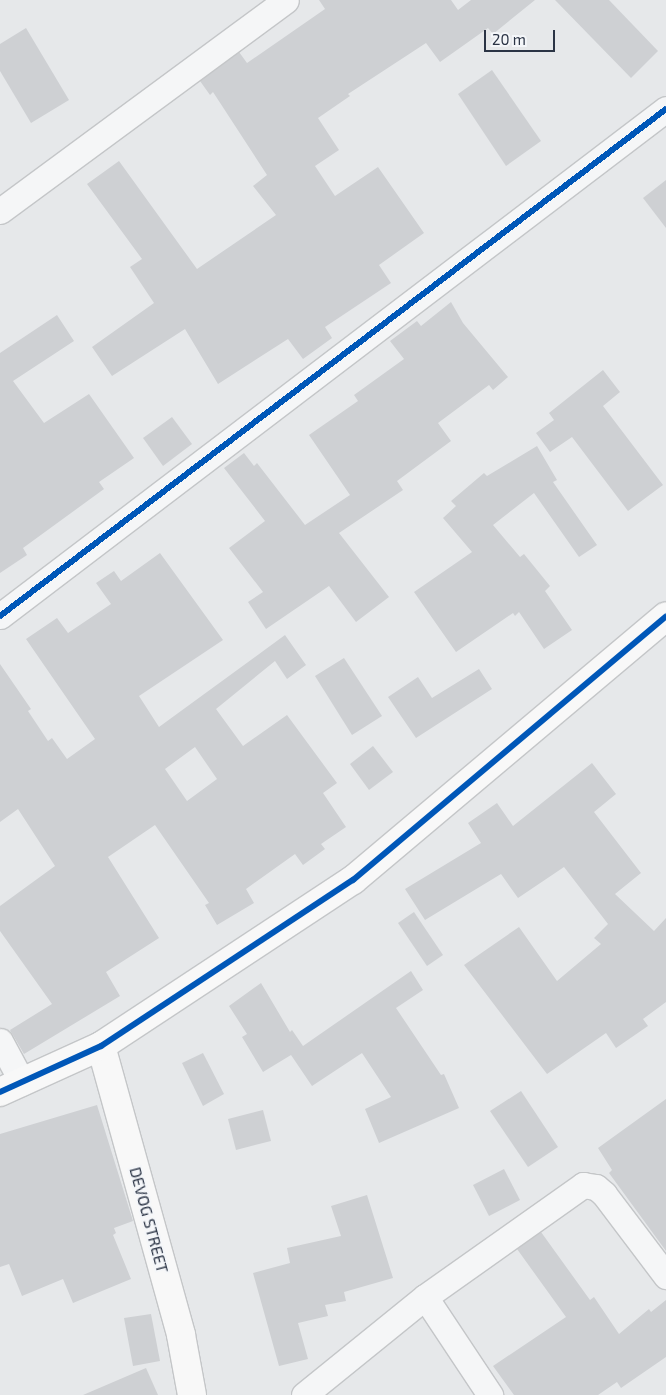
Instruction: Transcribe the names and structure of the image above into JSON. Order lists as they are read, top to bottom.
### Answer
{
  "streets": {
    "street": ["DEVOG STREET"]
  },
  "scale_bar": "20 m"
}
